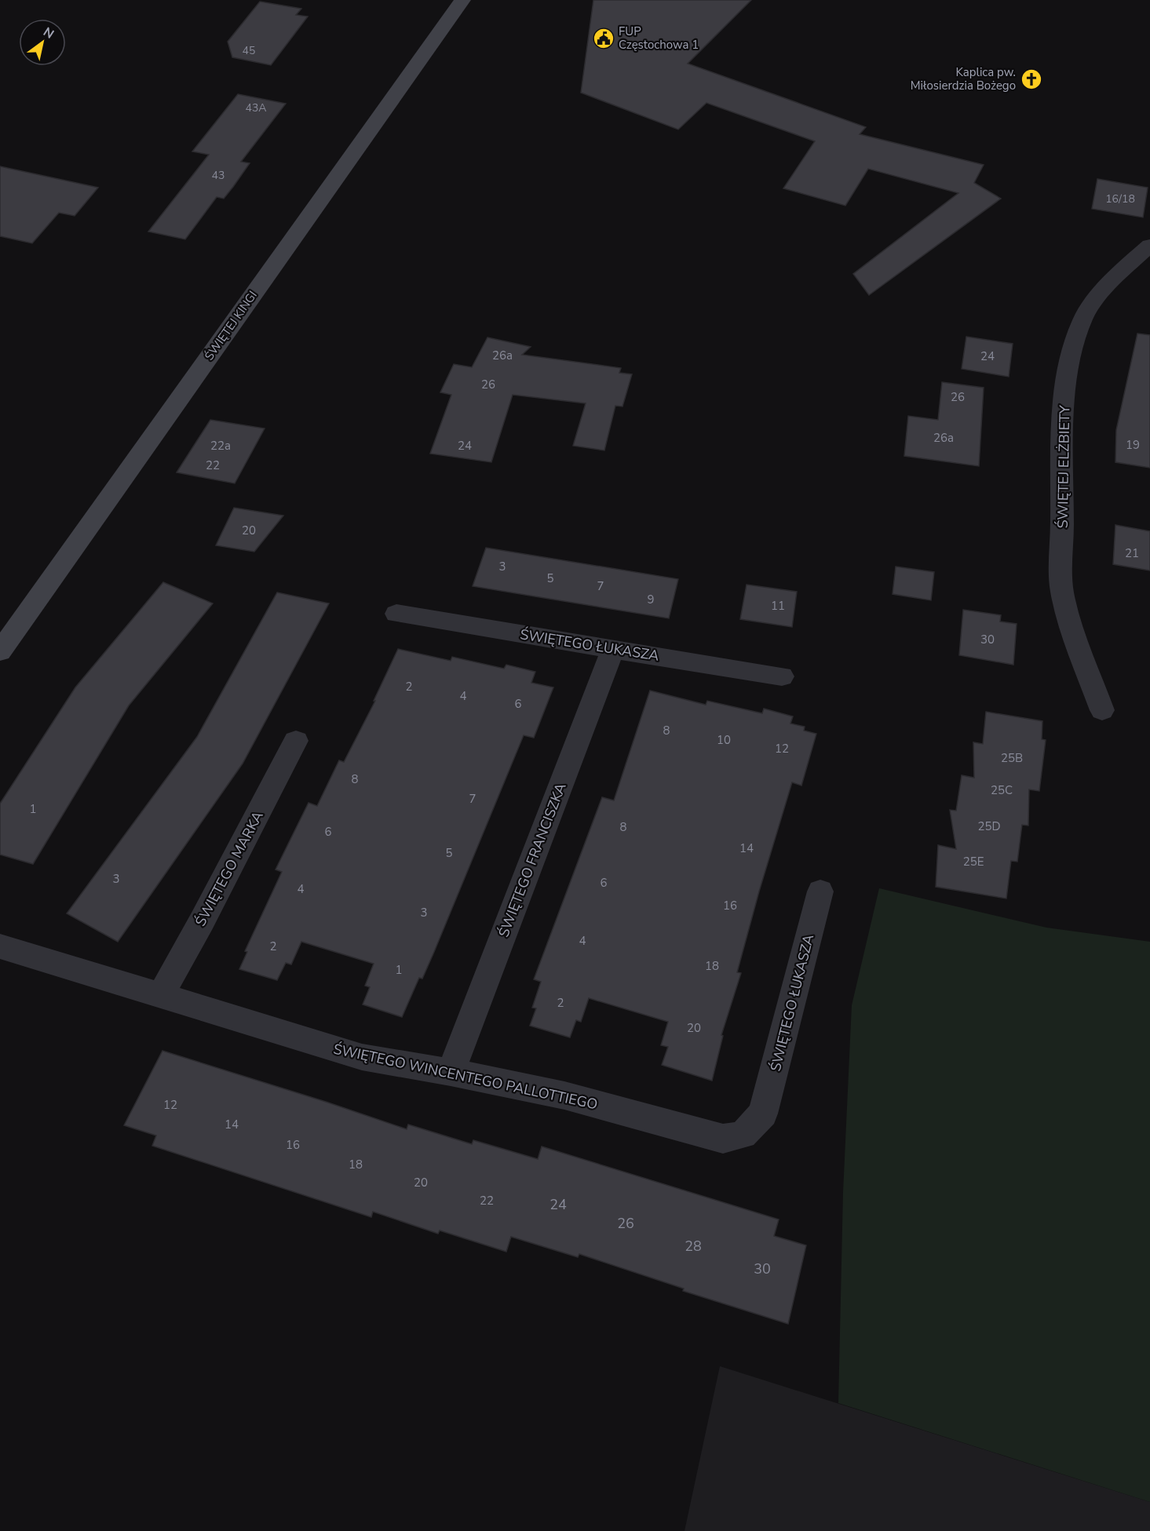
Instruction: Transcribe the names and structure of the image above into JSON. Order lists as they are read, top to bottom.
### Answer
{
  "streets": {
    "street": [
      "ŚWIĘTEJ KINGI",
      "ŚWIĘTEJ ELŻBIETY",
      "ŚWIĘTEGO ŁUKASZA",
      "ŚWIĘTEGO FRANCISZKA",
      "ŚWIĘTEGO MARKA",
      "ŚWIĘTEGO WINCENTEGO PALLOTTIEGO"
    ]
  },
  "crossings": [
    ["ŚWIĘTEGO ŁUKASZA", "ŚWIĘTEGO FRANCISZKA"],
    ["ŚWIĘTEGO ŁUKASZA", "ŚWIĘTEGO WINCENTEGO PALLOTTIEGO"],
    ["ŚWIĘTEGO FRANCISZKA", "ŚWIĘTEGO WINCENTEGO PALLOTTIEGO"],
    ["ŚWIĘTEGO MARKA", "ŚWIĘTEGO WINCENTEGO PALLOTTIEGO"]
  ],
  "places": {
    "public building": ["FUP Częstochowa 1"],
    "church": ["Kaplica pw. Miłosierdzia Bożego"]
  },
  "house_numbers": [
    "45",
    "43A",
    "43",
    "16/18",
    "26a",
    "24",
    "26",
    "26",
    "26a",
    "19",
    "22a",
    "24",
    "22",
    "20",
    "21",
    "3",
    "5",
    "7",
    "9",
    "11",
    "30",
    "2",
    "4",
    "6",
    "8",
    "10",
    "12",
    "25B",
    "8",
    "25C",
    "7",
    "1",
    "25D",
    "8",
    "6",
    "14",
    "5",
    "25E",
    "3",
    "6",
    "4",
    "16",
    "3",
    "4",
    "2",
    "18",
    "1",
    "2",
    "20",
    "12",
    "14",
    "16",
    "18",
    "20",
    "22",
    "24",
    "26",
    "28",
    "30"
  ],
  "north": "top right"
}
